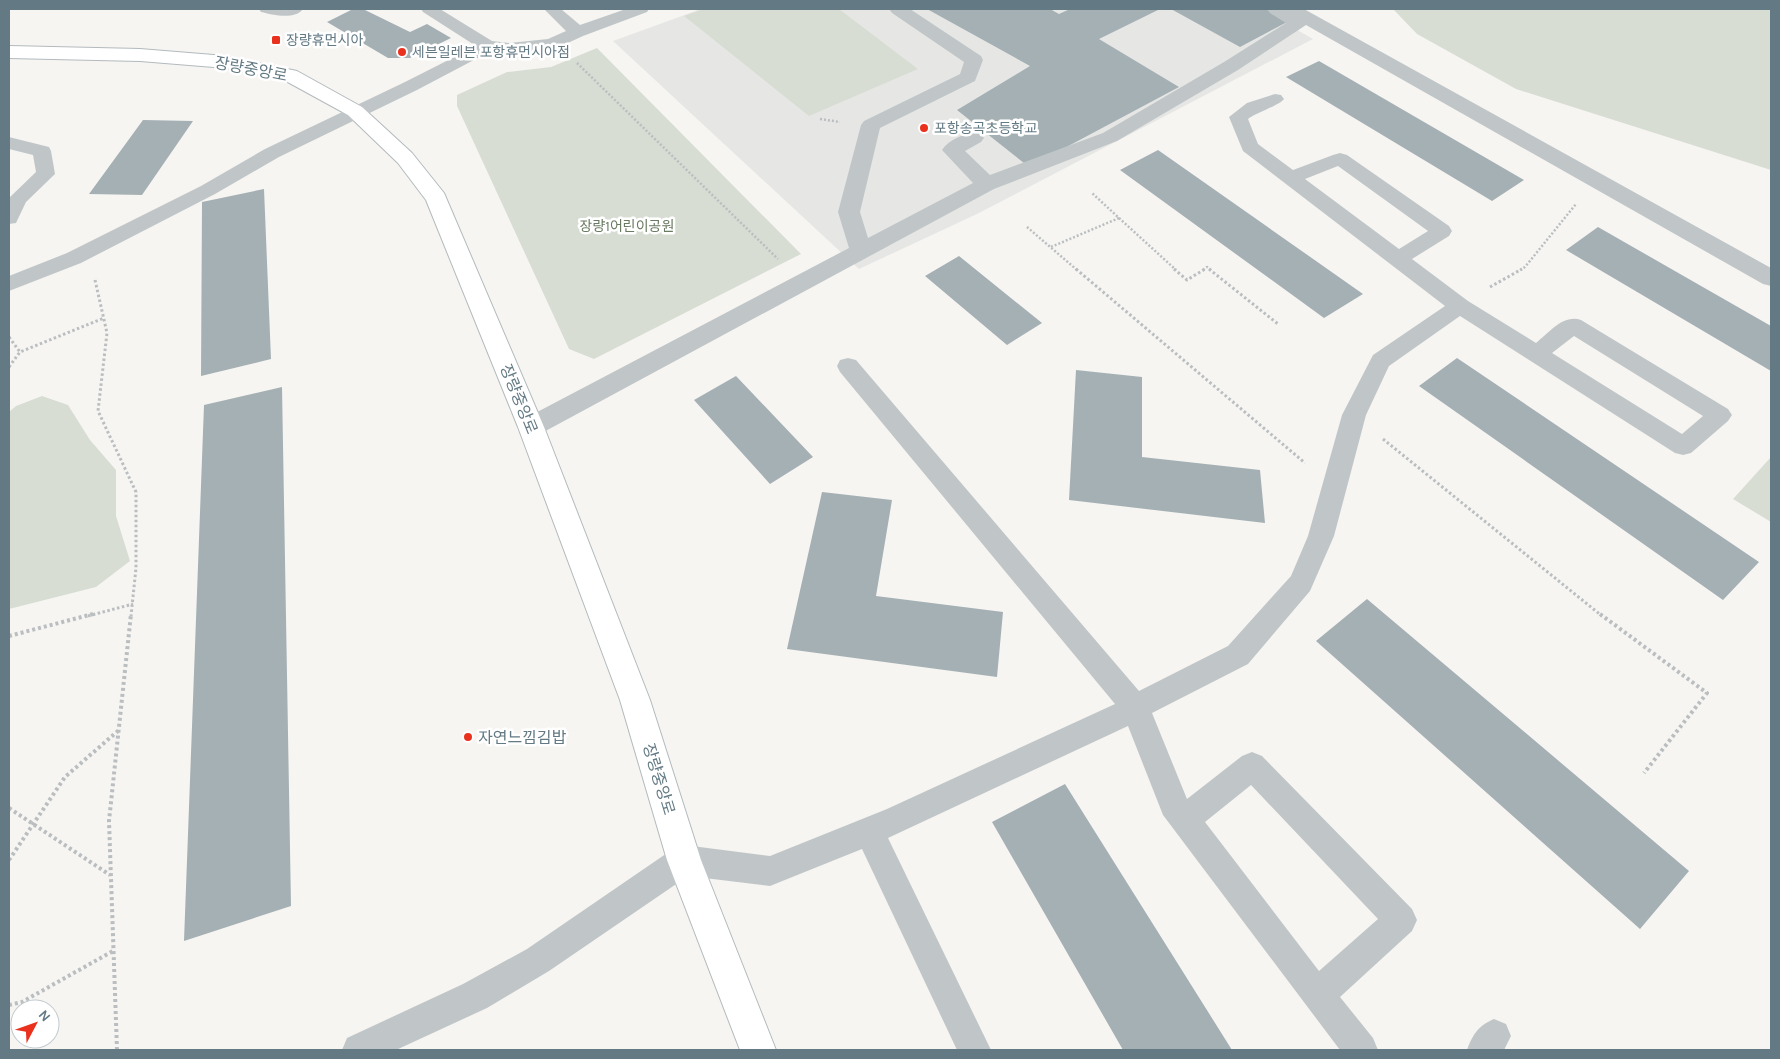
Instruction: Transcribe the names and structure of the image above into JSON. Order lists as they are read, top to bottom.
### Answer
{
  "streets": {
    "street": ["장량중앙로"]
  },
  "parks": ["장량1어린이공원"],
  "places": {
    "transit": ["장량휴먼시아"],
    "other": ["세븐일레븐 포항휴먼시아점", "포항송곡초등학교", "자연느낌김밥"]
  },
  "north": "top right"
}
